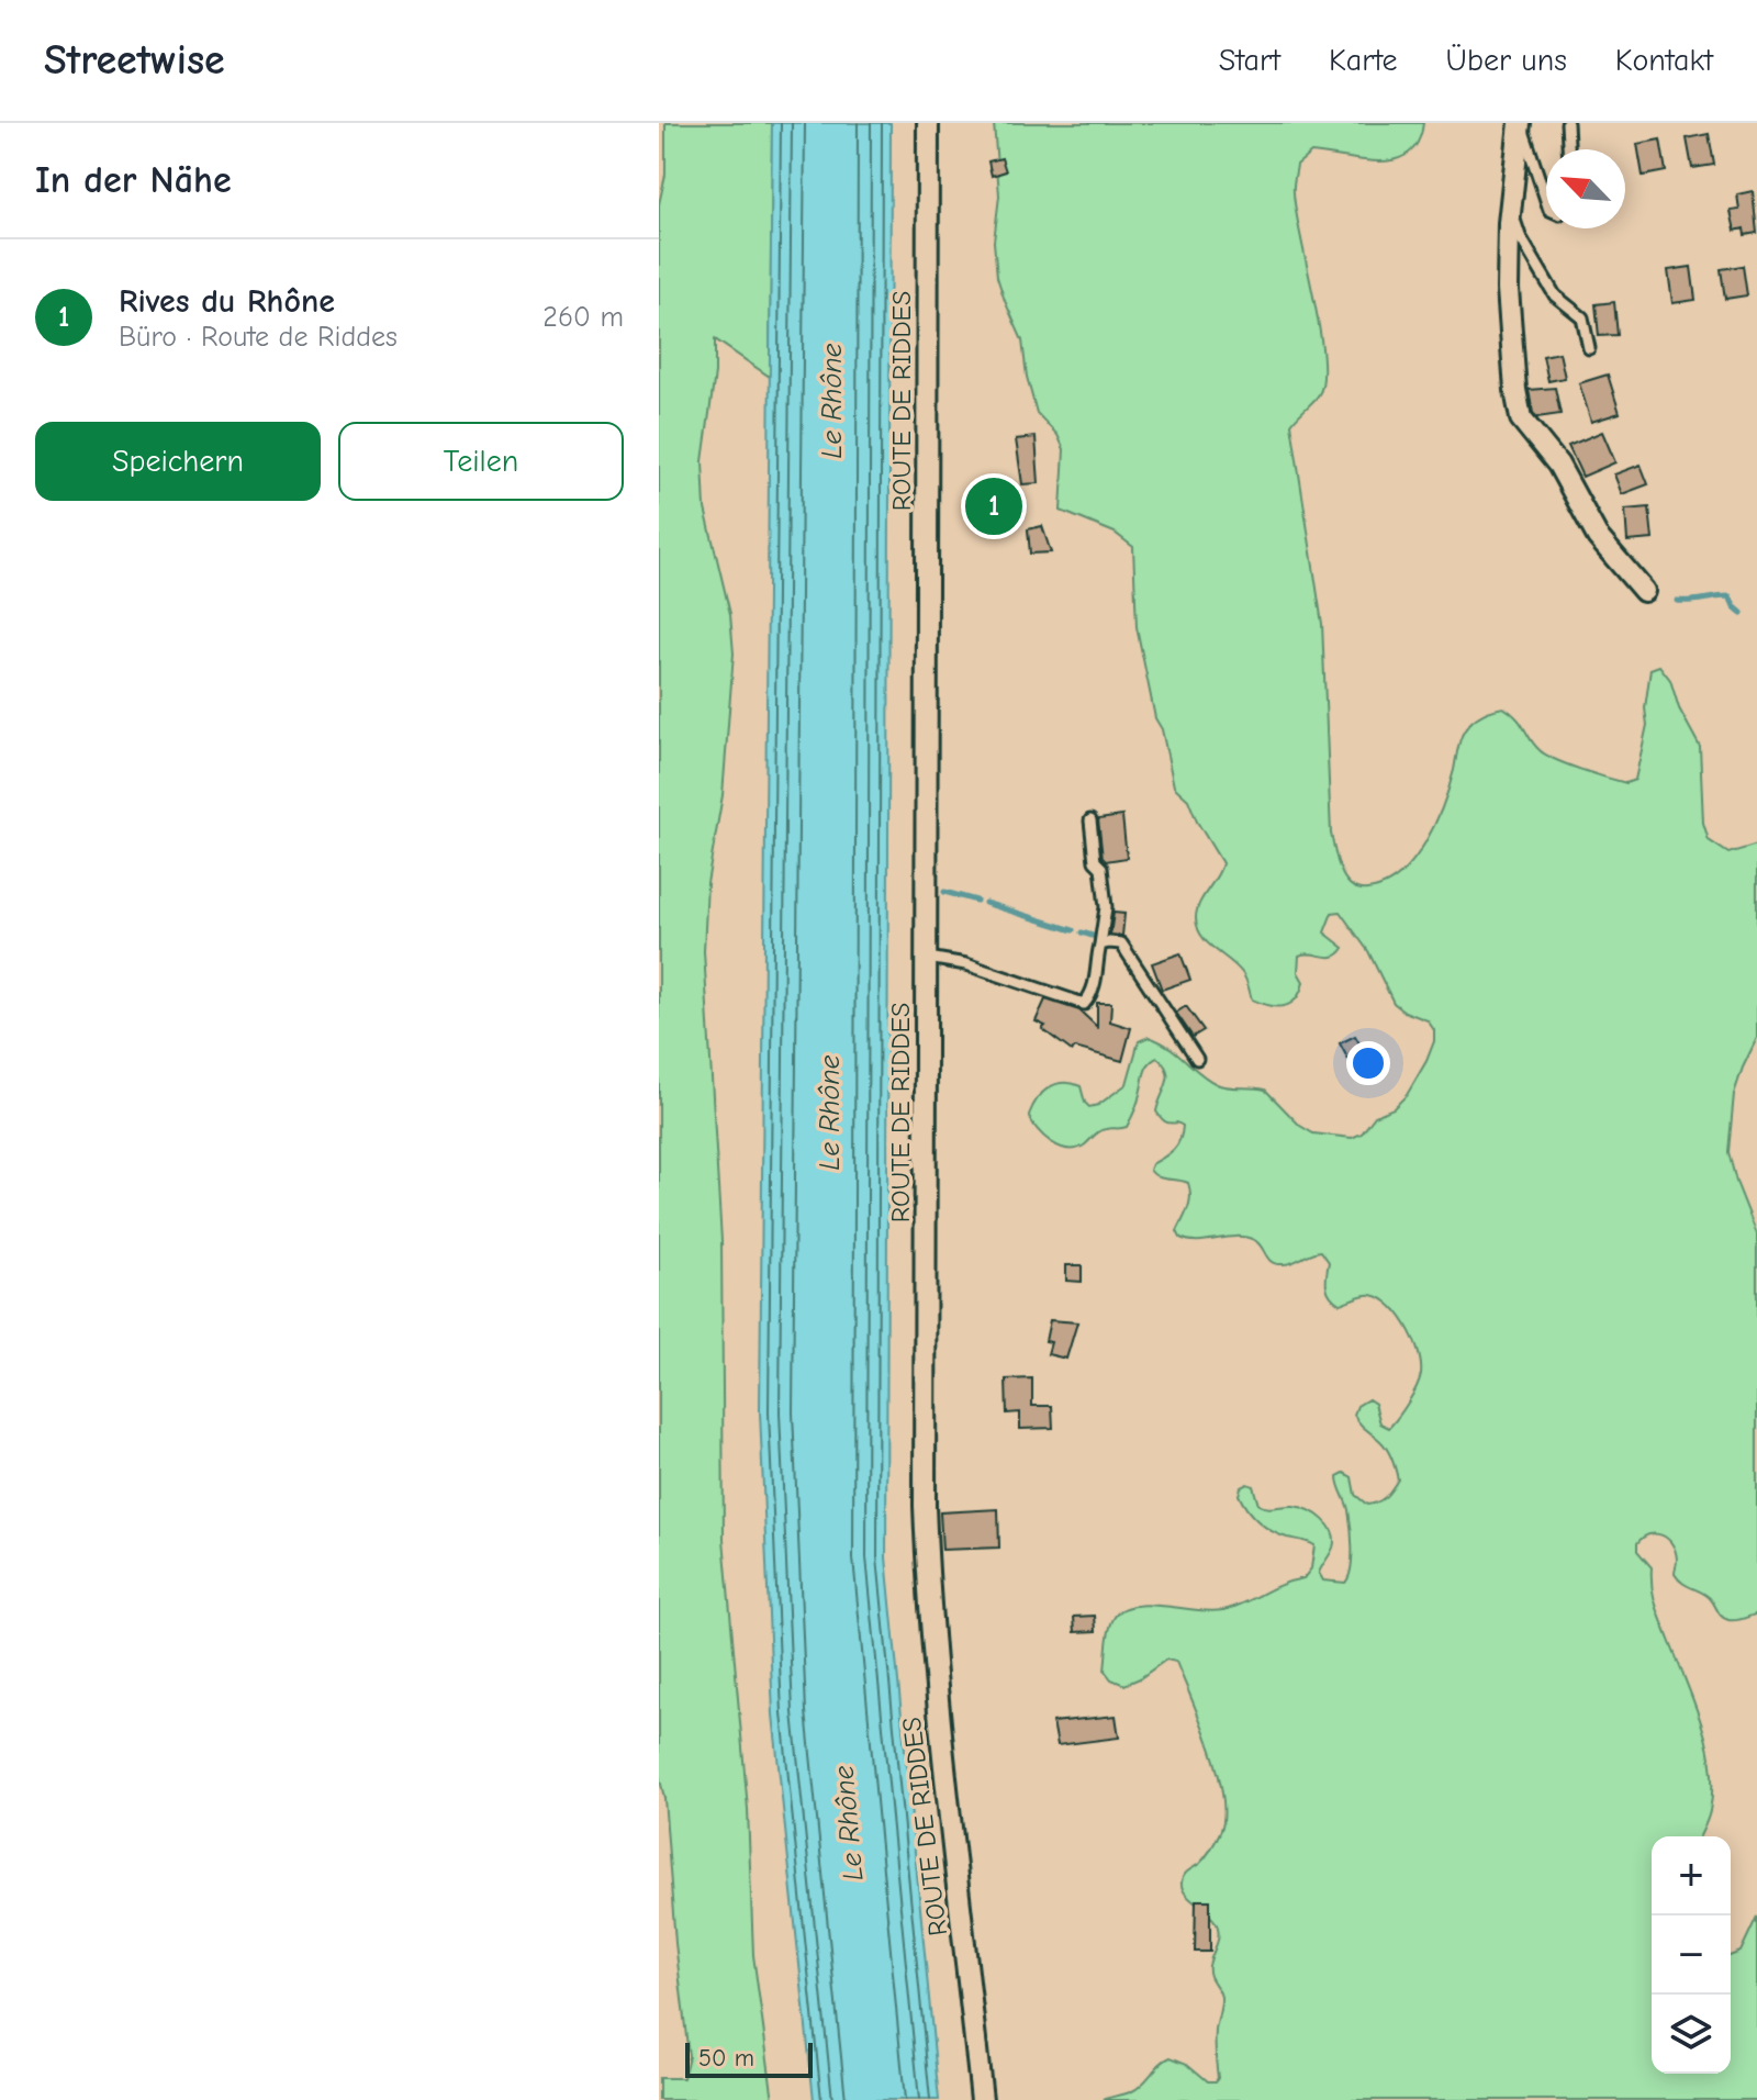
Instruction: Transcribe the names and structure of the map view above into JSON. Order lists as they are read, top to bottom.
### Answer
{
  "streets": {
    "street": ["ROUTE DE RIDDES"]
  },
  "water": ["Le Rhône"],
  "scale_bar": "50 m",
  "north": "top left",
  "page": {
    "header": "Streetwise",
    "nav": [
      "Start",
      "Karte",
      "Über uns",
      "Kontakt"
    ],
    "heading": "In der Nähe",
    "list": [
      {
        "mark": "1",
        "name": "Rives du Rhône",
        "note": "Büro · Route de Riddes",
        "value": "260 m"
      }
    ],
    "buttons": ["Speichern", "Teilen"],
    "pins": "1",
    "map_buttons": ["+", "−"],
    "scale": "50 m"
  }
}
